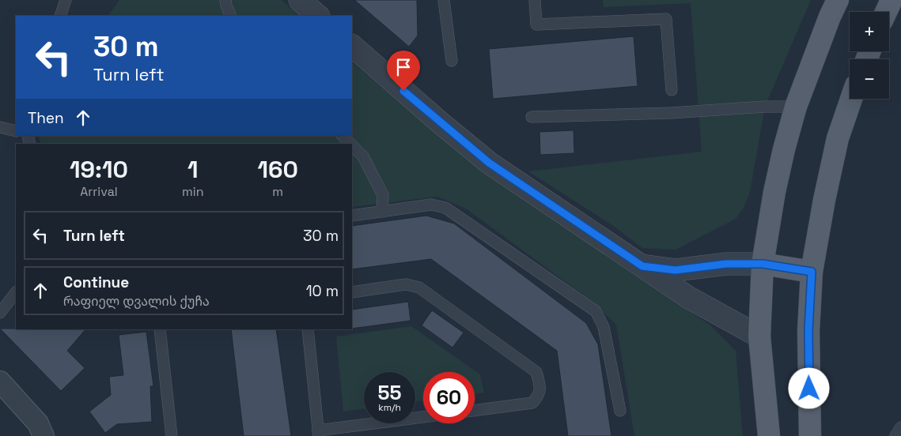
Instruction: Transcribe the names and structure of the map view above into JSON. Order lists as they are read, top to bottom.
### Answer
{
  "page": {
    "map_buttons": ["+", "−"],
    "turn": ["30 m", "Turn left"],
    "then": "Then",
    "eta": [
      "19:10",
      "Arrival",
      "1",
      "min",
      "160",
      "m"
    ],
    "list": [
      {
        "name": "Turn left",
        "value": "30 m"
      },
      {
        "name": "Continue",
        "note": "რაფიელ დვალის ქუჩა",
        "value": "10 m"
      }
    ],
    "speed": "55 km/h",
    "limit": "60"
  }
}
